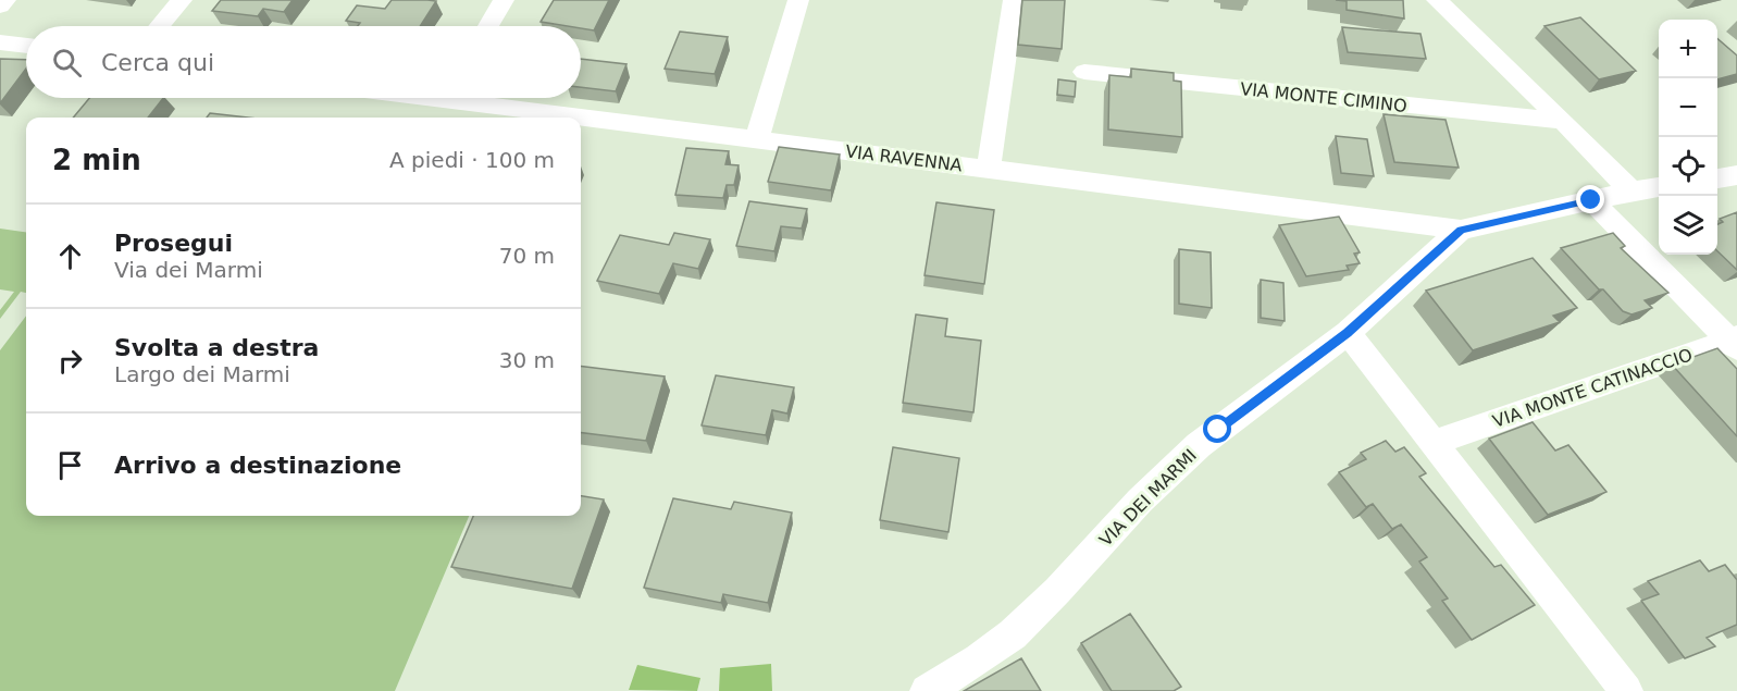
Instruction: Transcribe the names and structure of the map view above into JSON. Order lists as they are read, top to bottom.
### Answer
{
  "streets": {
    "street": [
      "VIA MONTE CIMINO",
      "VIA RAVENNA",
      "VIA MONTE CATINACCIO",
      "VIA DEI MARMI"
    ]
  },
  "crossings": [
    ["VIA RAVENNA", "VIA DEI MARMI"]
  ],
  "page": {
    "map_buttons": ["+", "−"],
    "search": "Cerca qui",
    "heading": ["2 min", "A piedi · 100 m"],
    "list": [
      ["Prosegui", "Via dei Marmi", "70 m"],
      ["Svolta a destra", "Largo dei Marmi", "30 m"],
      "Arrivo a destinazione"
    ]
  }
}
